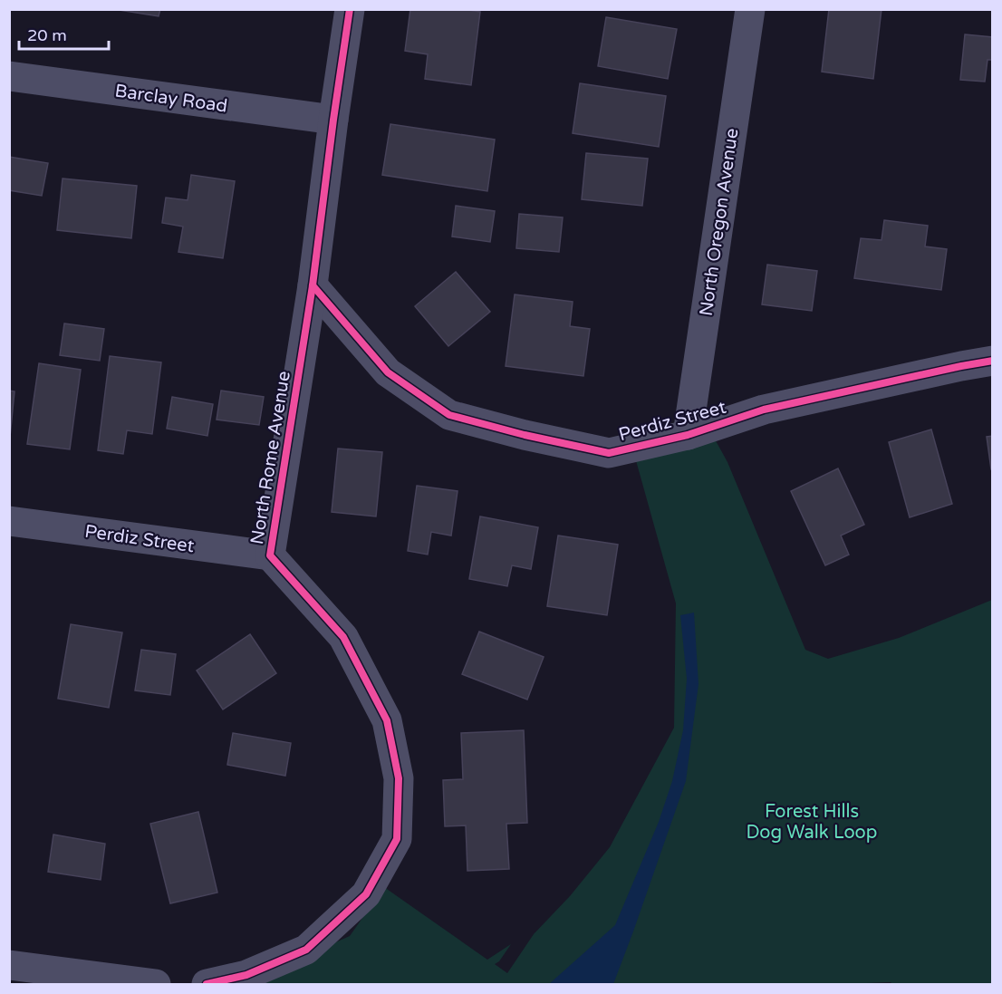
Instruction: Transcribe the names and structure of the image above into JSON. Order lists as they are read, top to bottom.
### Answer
{
  "streets": {
    "street": [
      "Barclay Road",
      "North Oregon Avenue",
      "Perdiz Street",
      "North Rome Avenue"
    ]
  },
  "crossings": [
    ["Barclay Road", "North Rome Avenue"],
    ["North Oregon Avenue", "Perdiz Street"],
    ["Perdiz Street", "North Rome Avenue"]
  ],
  "parks": ["Forest Hills Dog Walk Loop"],
  "scale_bar": "20 m"
}
